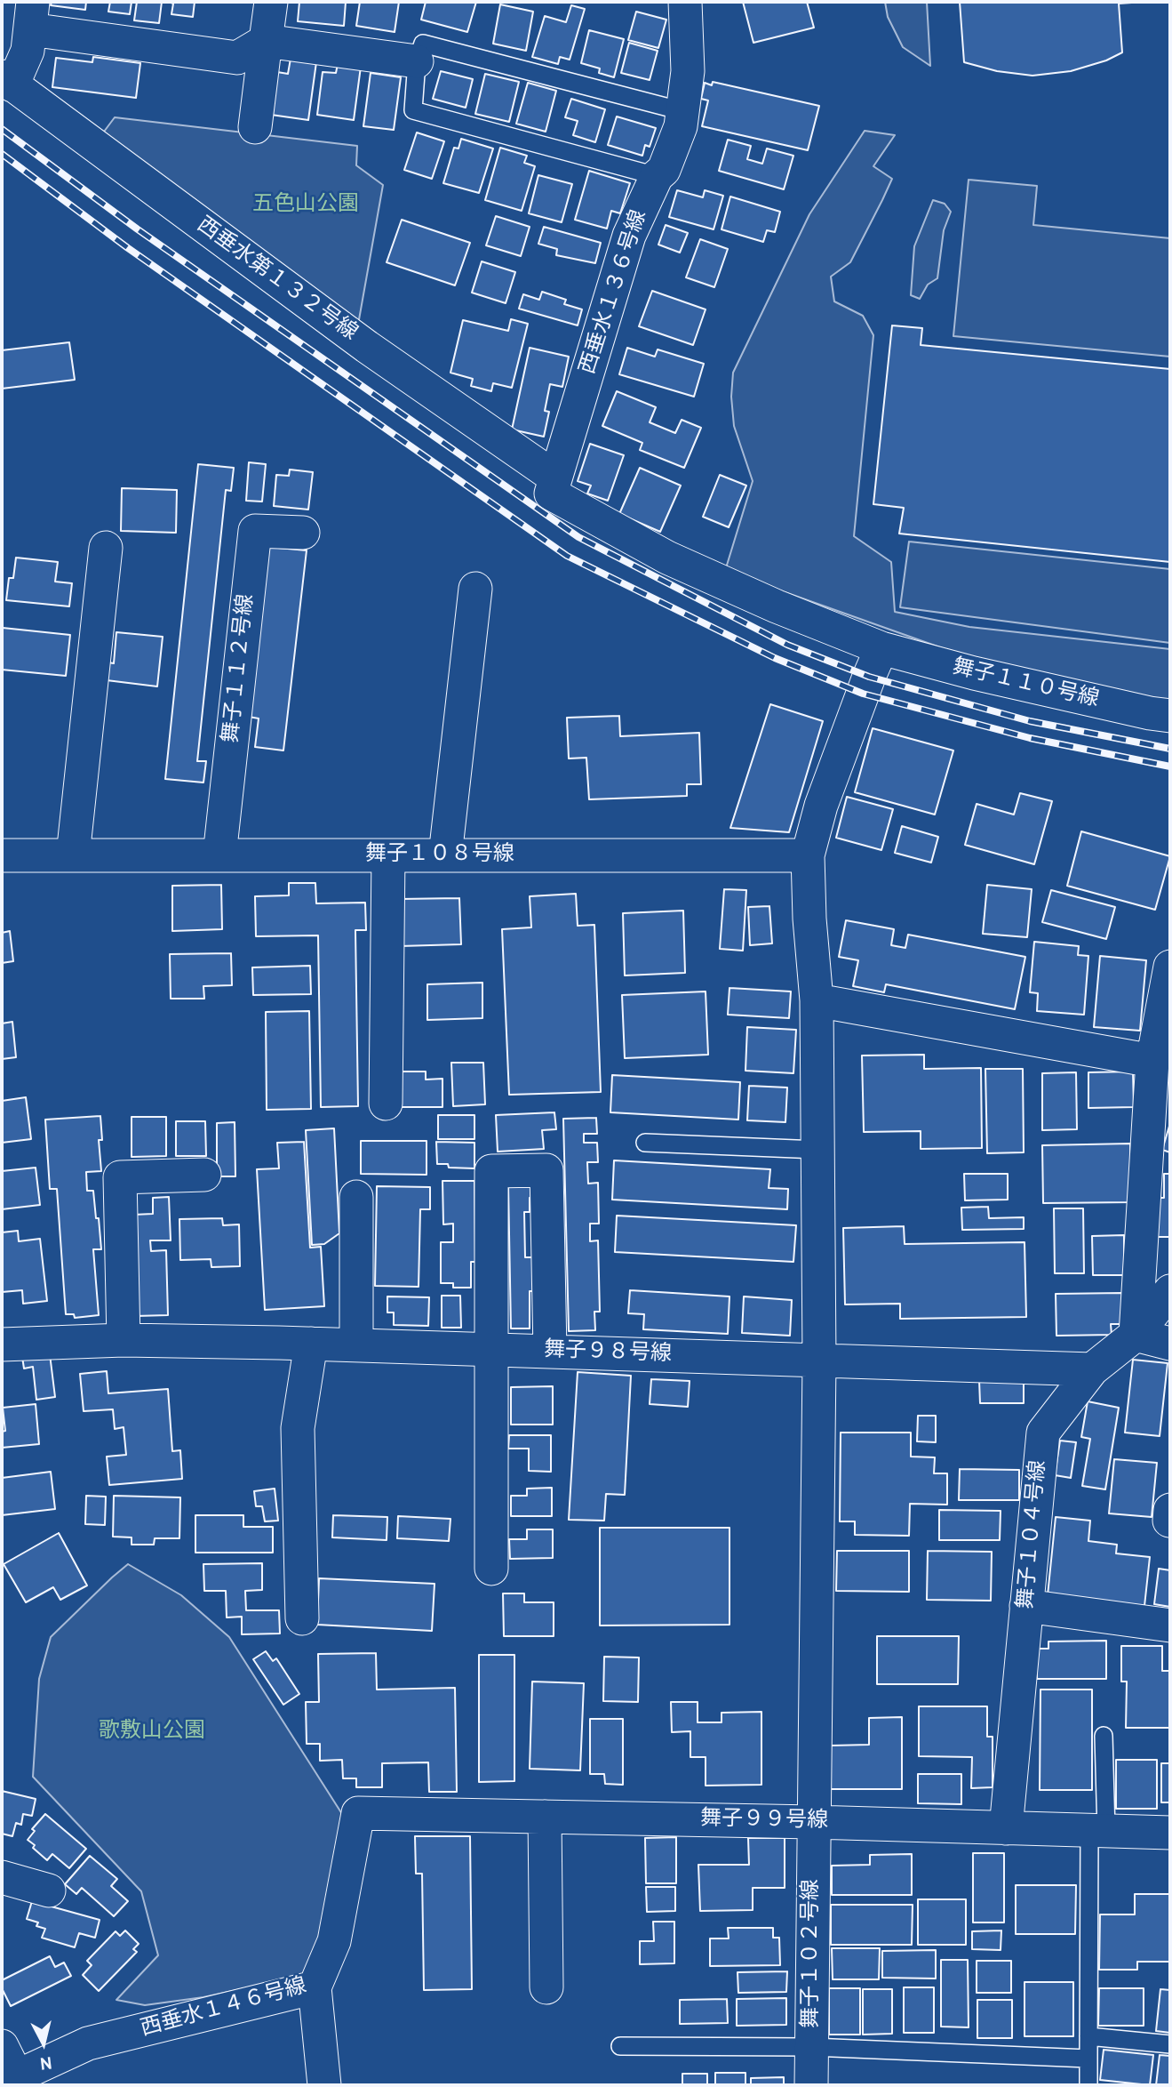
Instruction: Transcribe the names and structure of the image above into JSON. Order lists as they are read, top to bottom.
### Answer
{
  "streets": {
    "street": [
      "西垂水第１３２号線",
      "西垂水１３６号線",
      "舞子１１２号線",
      "舞子１１０号線",
      "舞子１０８号線",
      "舞子９８号線",
      "舞子１０４号線",
      "舞子９９号線",
      "舞子１０２号線",
      "西垂水１４６号線"
    ]
  },
  "crossings": [
    ["西垂水第１３２号線", "西垂水１３６号線"],
    ["西垂水第１３２号線", "舞子１１０号線"],
    ["西垂水１３６号線", "舞子１１０号線"],
    ["舞子１１２号線", "舞子１０８号線"],
    ["舞子１１０号線", "舞子１０２号線"],
    ["舞子１０８号線", "舞子１０２号線"],
    ["舞子９８号線", "舞子１０４号線"],
    ["舞子９８号線", "舞子１０２号線"],
    ["舞子１０４号線", "舞子９９号線"],
    ["舞子９９号線", "舞子１０２号線"],
    ["舞子９９号線", "西垂水１４６号線"]
  ],
  "parks": ["五色山公園", "歌敷山公園"],
  "north": "bottom"
}
